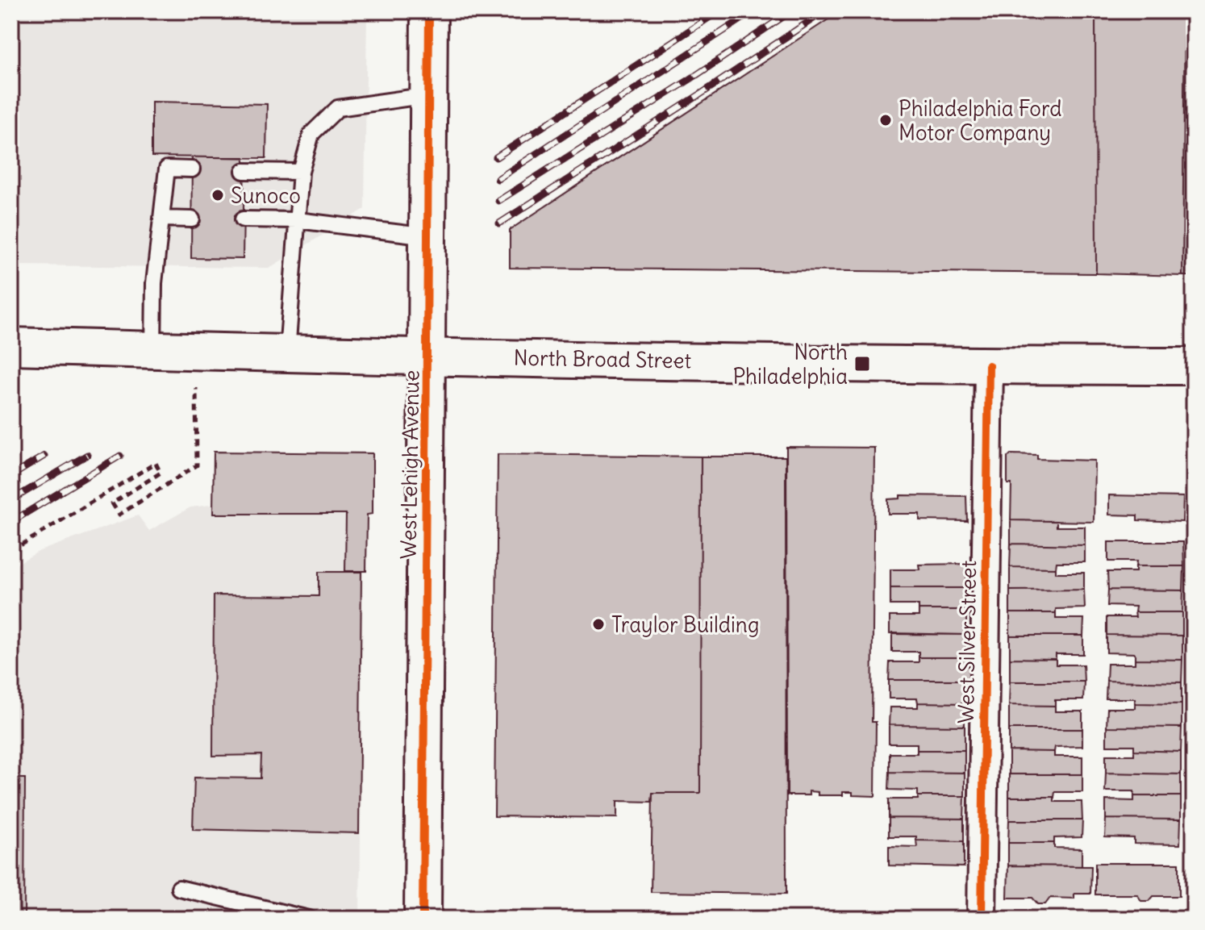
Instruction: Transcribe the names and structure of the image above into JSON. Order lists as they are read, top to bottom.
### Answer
{
  "streets": {
    "main road": ["North Broad Street", "West Lehigh Avenue"],
    "street": ["West Silver Street"]
  },
  "crossings": [
    ["North Broad Street", "West Lehigh Avenue"],
    ["North Broad Street", "West Silver Street"]
  ],
  "places": {
    "other": ["Philadelphia Ford Motor Company", "Sunoco", "Traylor Building"],
    "transit": ["North Philadelphia"]
  }
}
